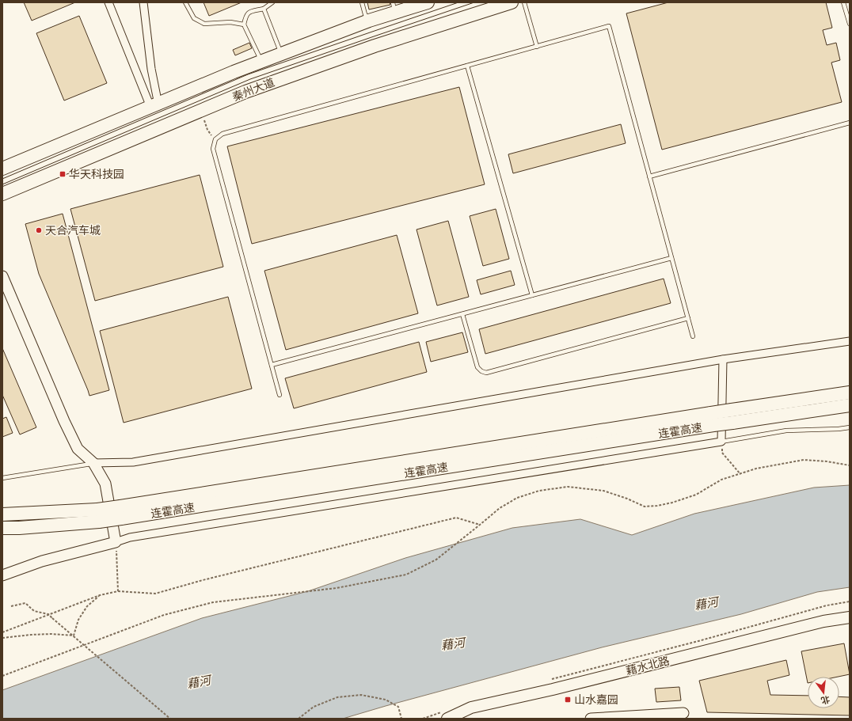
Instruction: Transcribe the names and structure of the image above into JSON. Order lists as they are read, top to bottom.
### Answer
{
  "streets": {
    "highway": ["秦州大道", "连霍高速"],
    "main road": ["藉水北路"]
  },
  "water": ["藉河"],
  "places": {
    "transit": ["华天科技园", "山水嘉园"],
    "other": ["天合汽车城"]
  },
  "north": "bottom"
}
